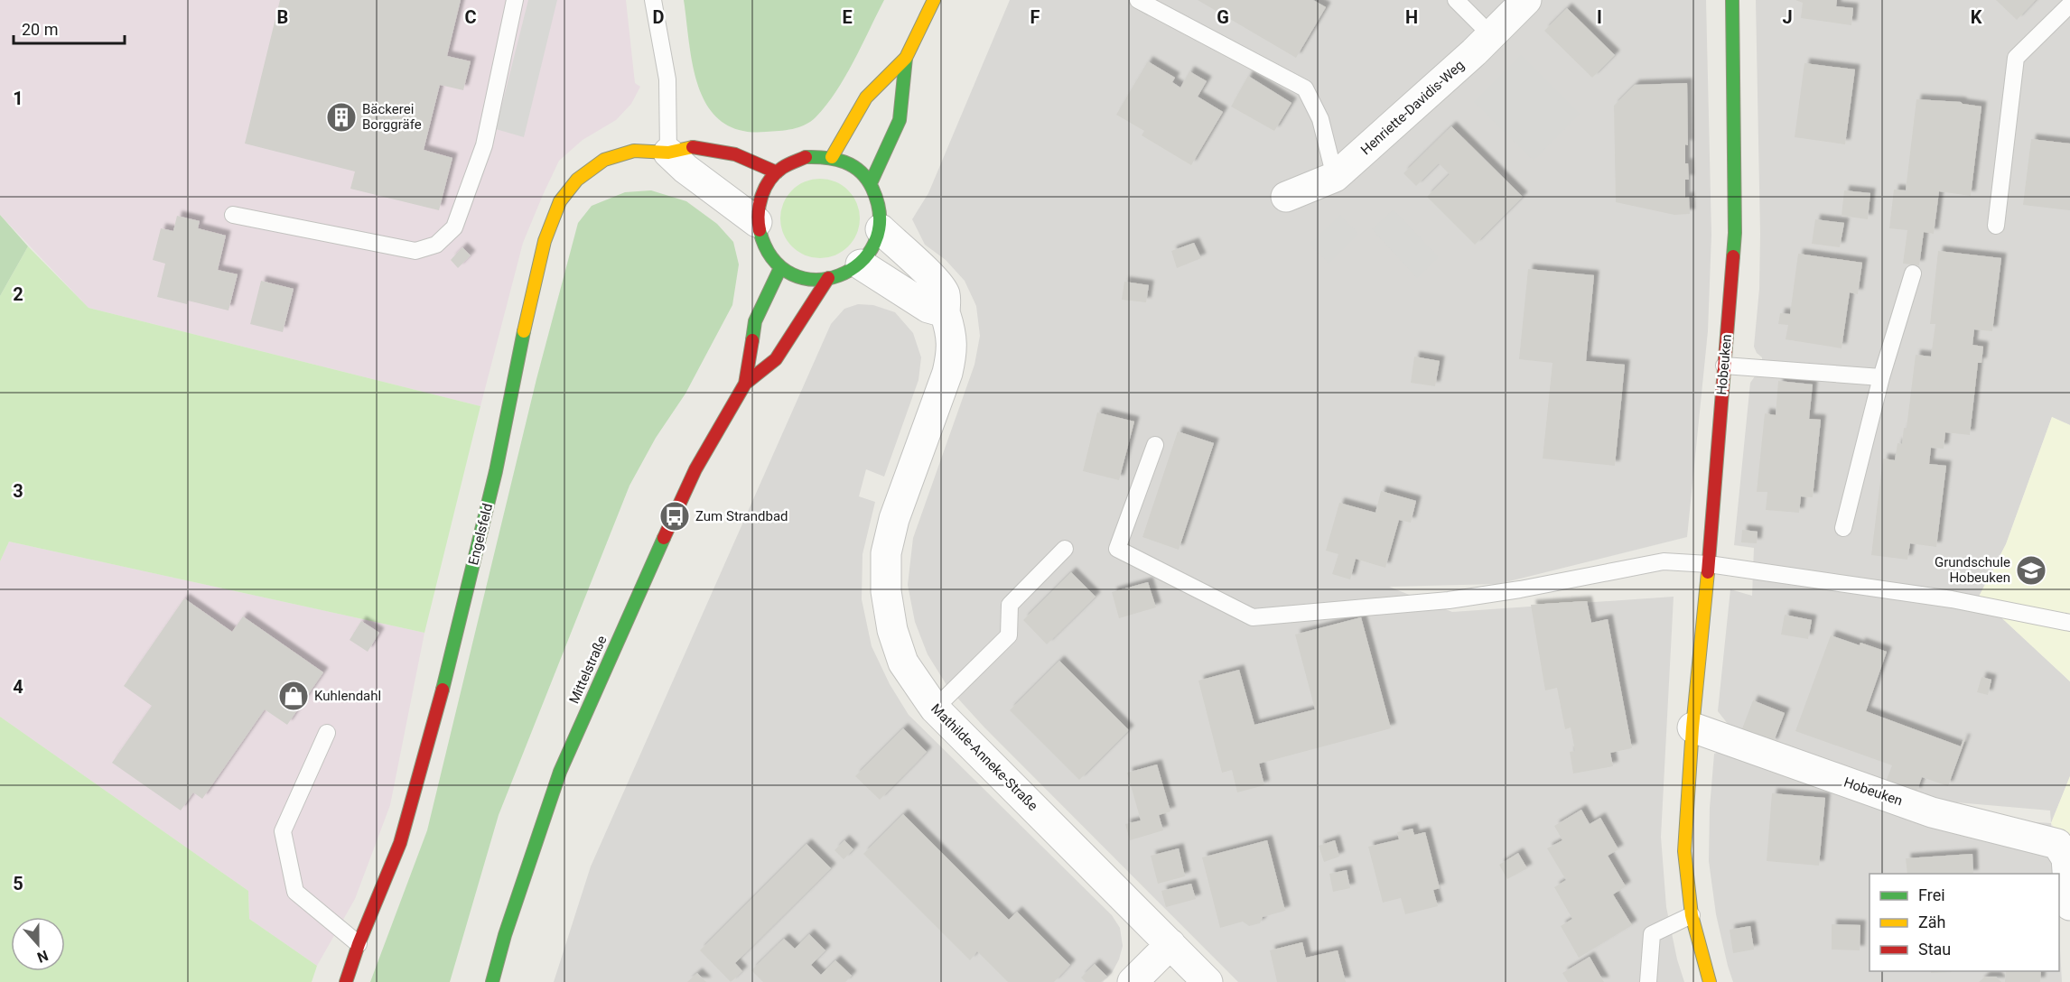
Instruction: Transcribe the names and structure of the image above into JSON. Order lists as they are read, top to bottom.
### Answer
{
  "streets": {
    "street": [
      "Henriette-Davidis-Weg",
      "Hobeuken",
      "Engelsfeld",
      "Mittelstraße",
      "Mathilde-Anneke-Straße"
    ]
  },
  "crossings": [
    ["Engelsfeld", "Mittelstraße"],
    ["Engelsfeld", "Mathilde-Anneke-Straße"],
    ["Mittelstraße", "Mathilde-Anneke-Straße"]
  ],
  "places": {
    "building": ["Bäckerei Borggräfe"],
    "bus stop": ["Zum Strandbad"],
    "school or university": ["Grundschule Hobeuken"],
    "shop": ["Kuhlendahl"]
  },
  "legend": ["Frei", "Zäh", "Stau"],
  "scale_bar": "20 m",
  "north": "bottom",
  "grid": {
    "columns": [
      "B",
      "C",
      "D",
      "E",
      "F",
      "G",
      "H",
      "I",
      "J",
      "K"
    ],
    "rows": [
      "1",
      "2",
      "3",
      "4",
      "5"
    ]
  }
}
